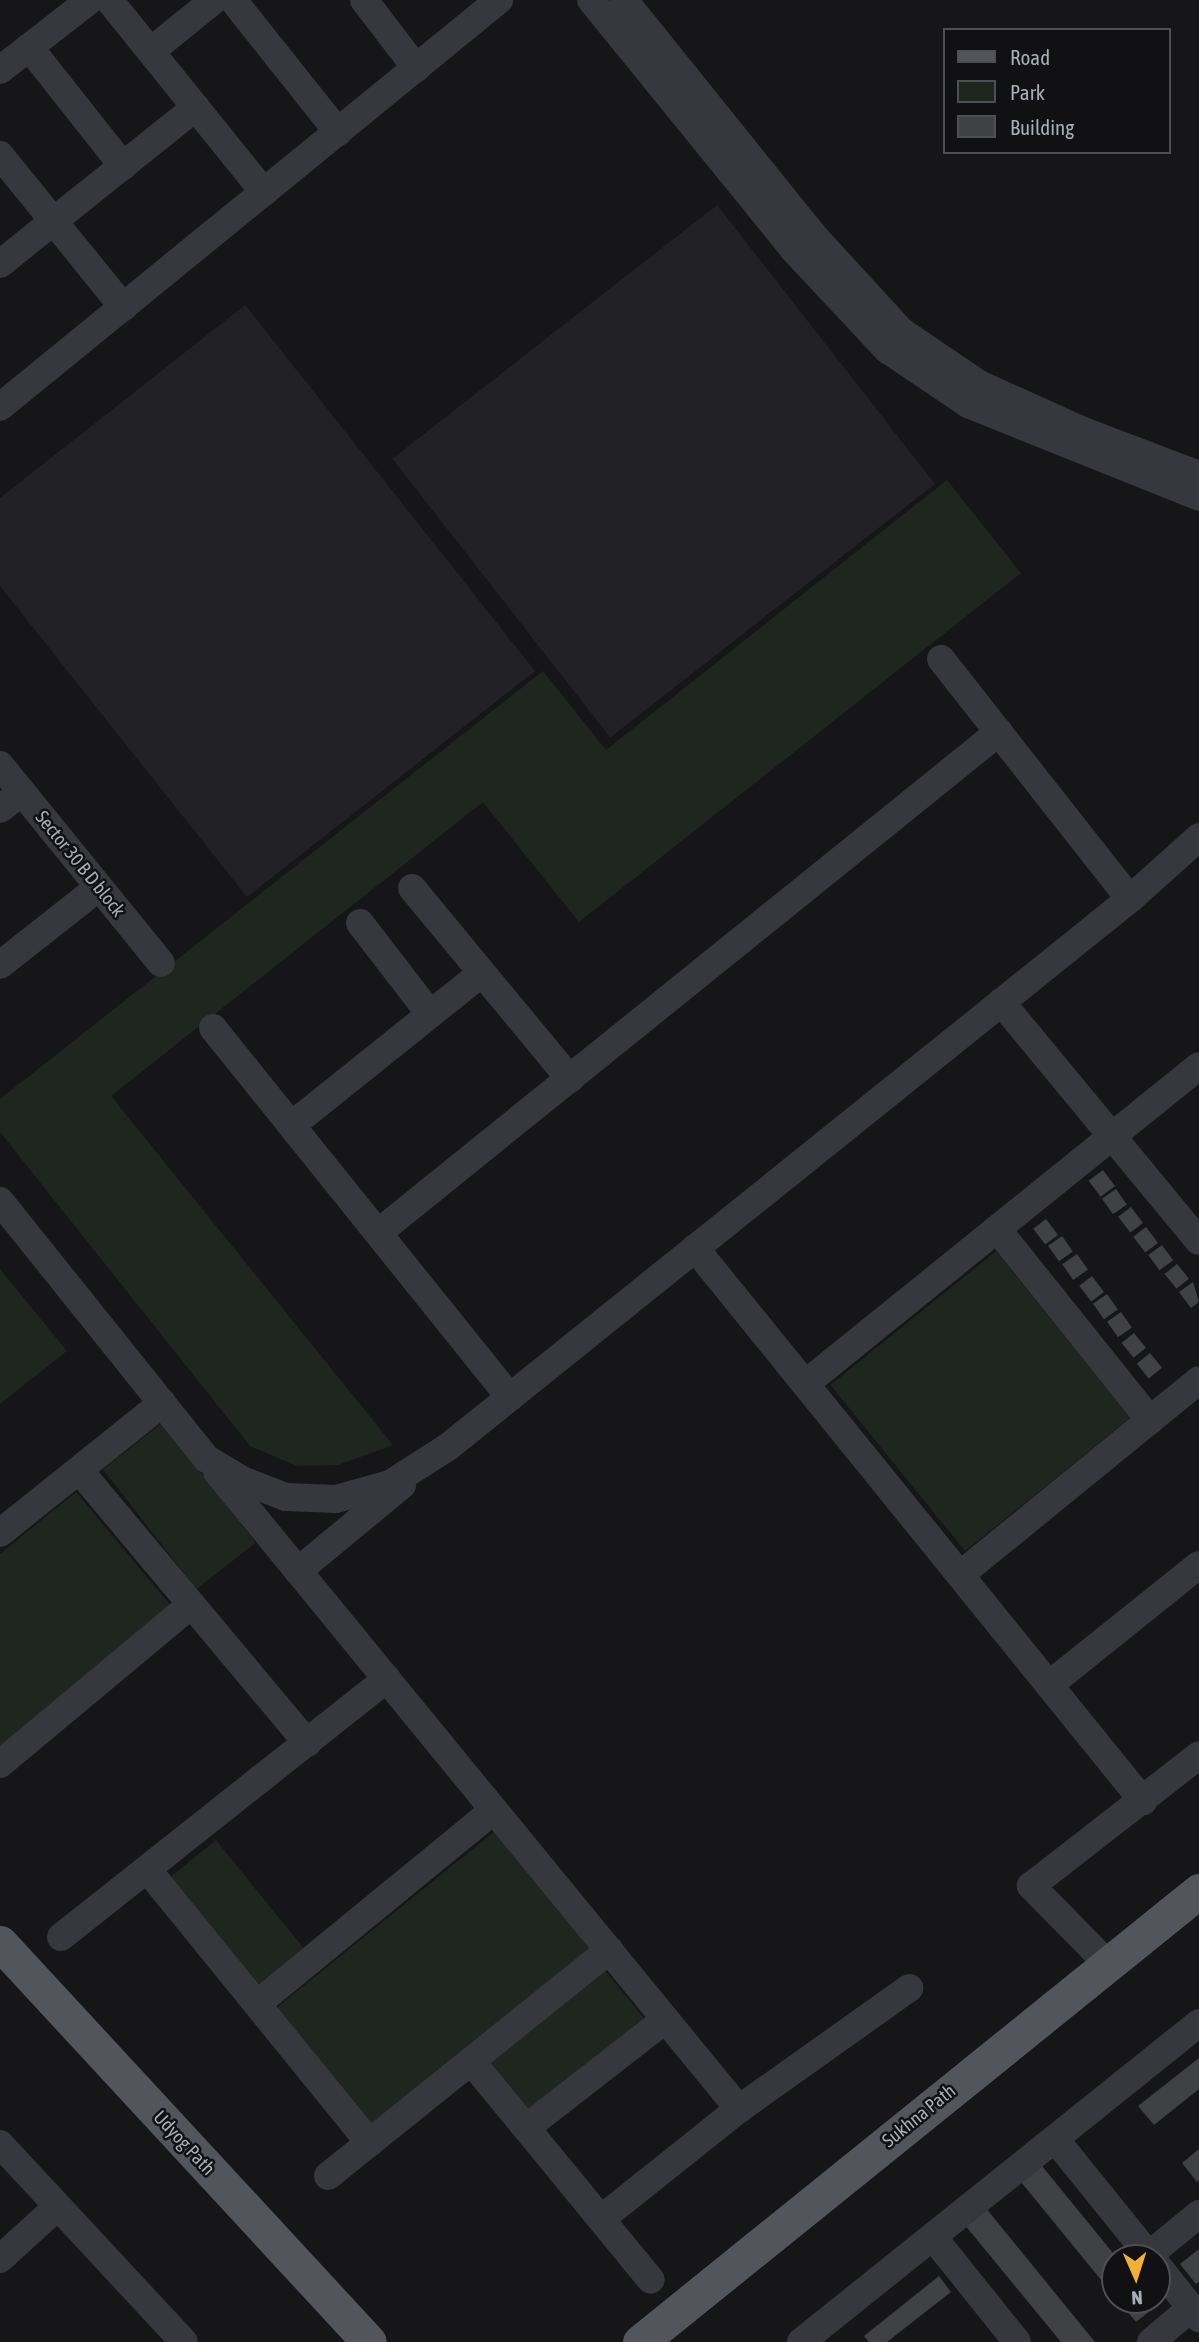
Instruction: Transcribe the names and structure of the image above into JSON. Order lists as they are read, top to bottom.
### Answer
{
  "streets": {
    "main road": ["Sukhna Path", "Udyog Path"],
    "street": ["Sector 30 B D block"]
  },
  "legend": ["Road", "Park", "Building"],
  "north": "bottom"
}
